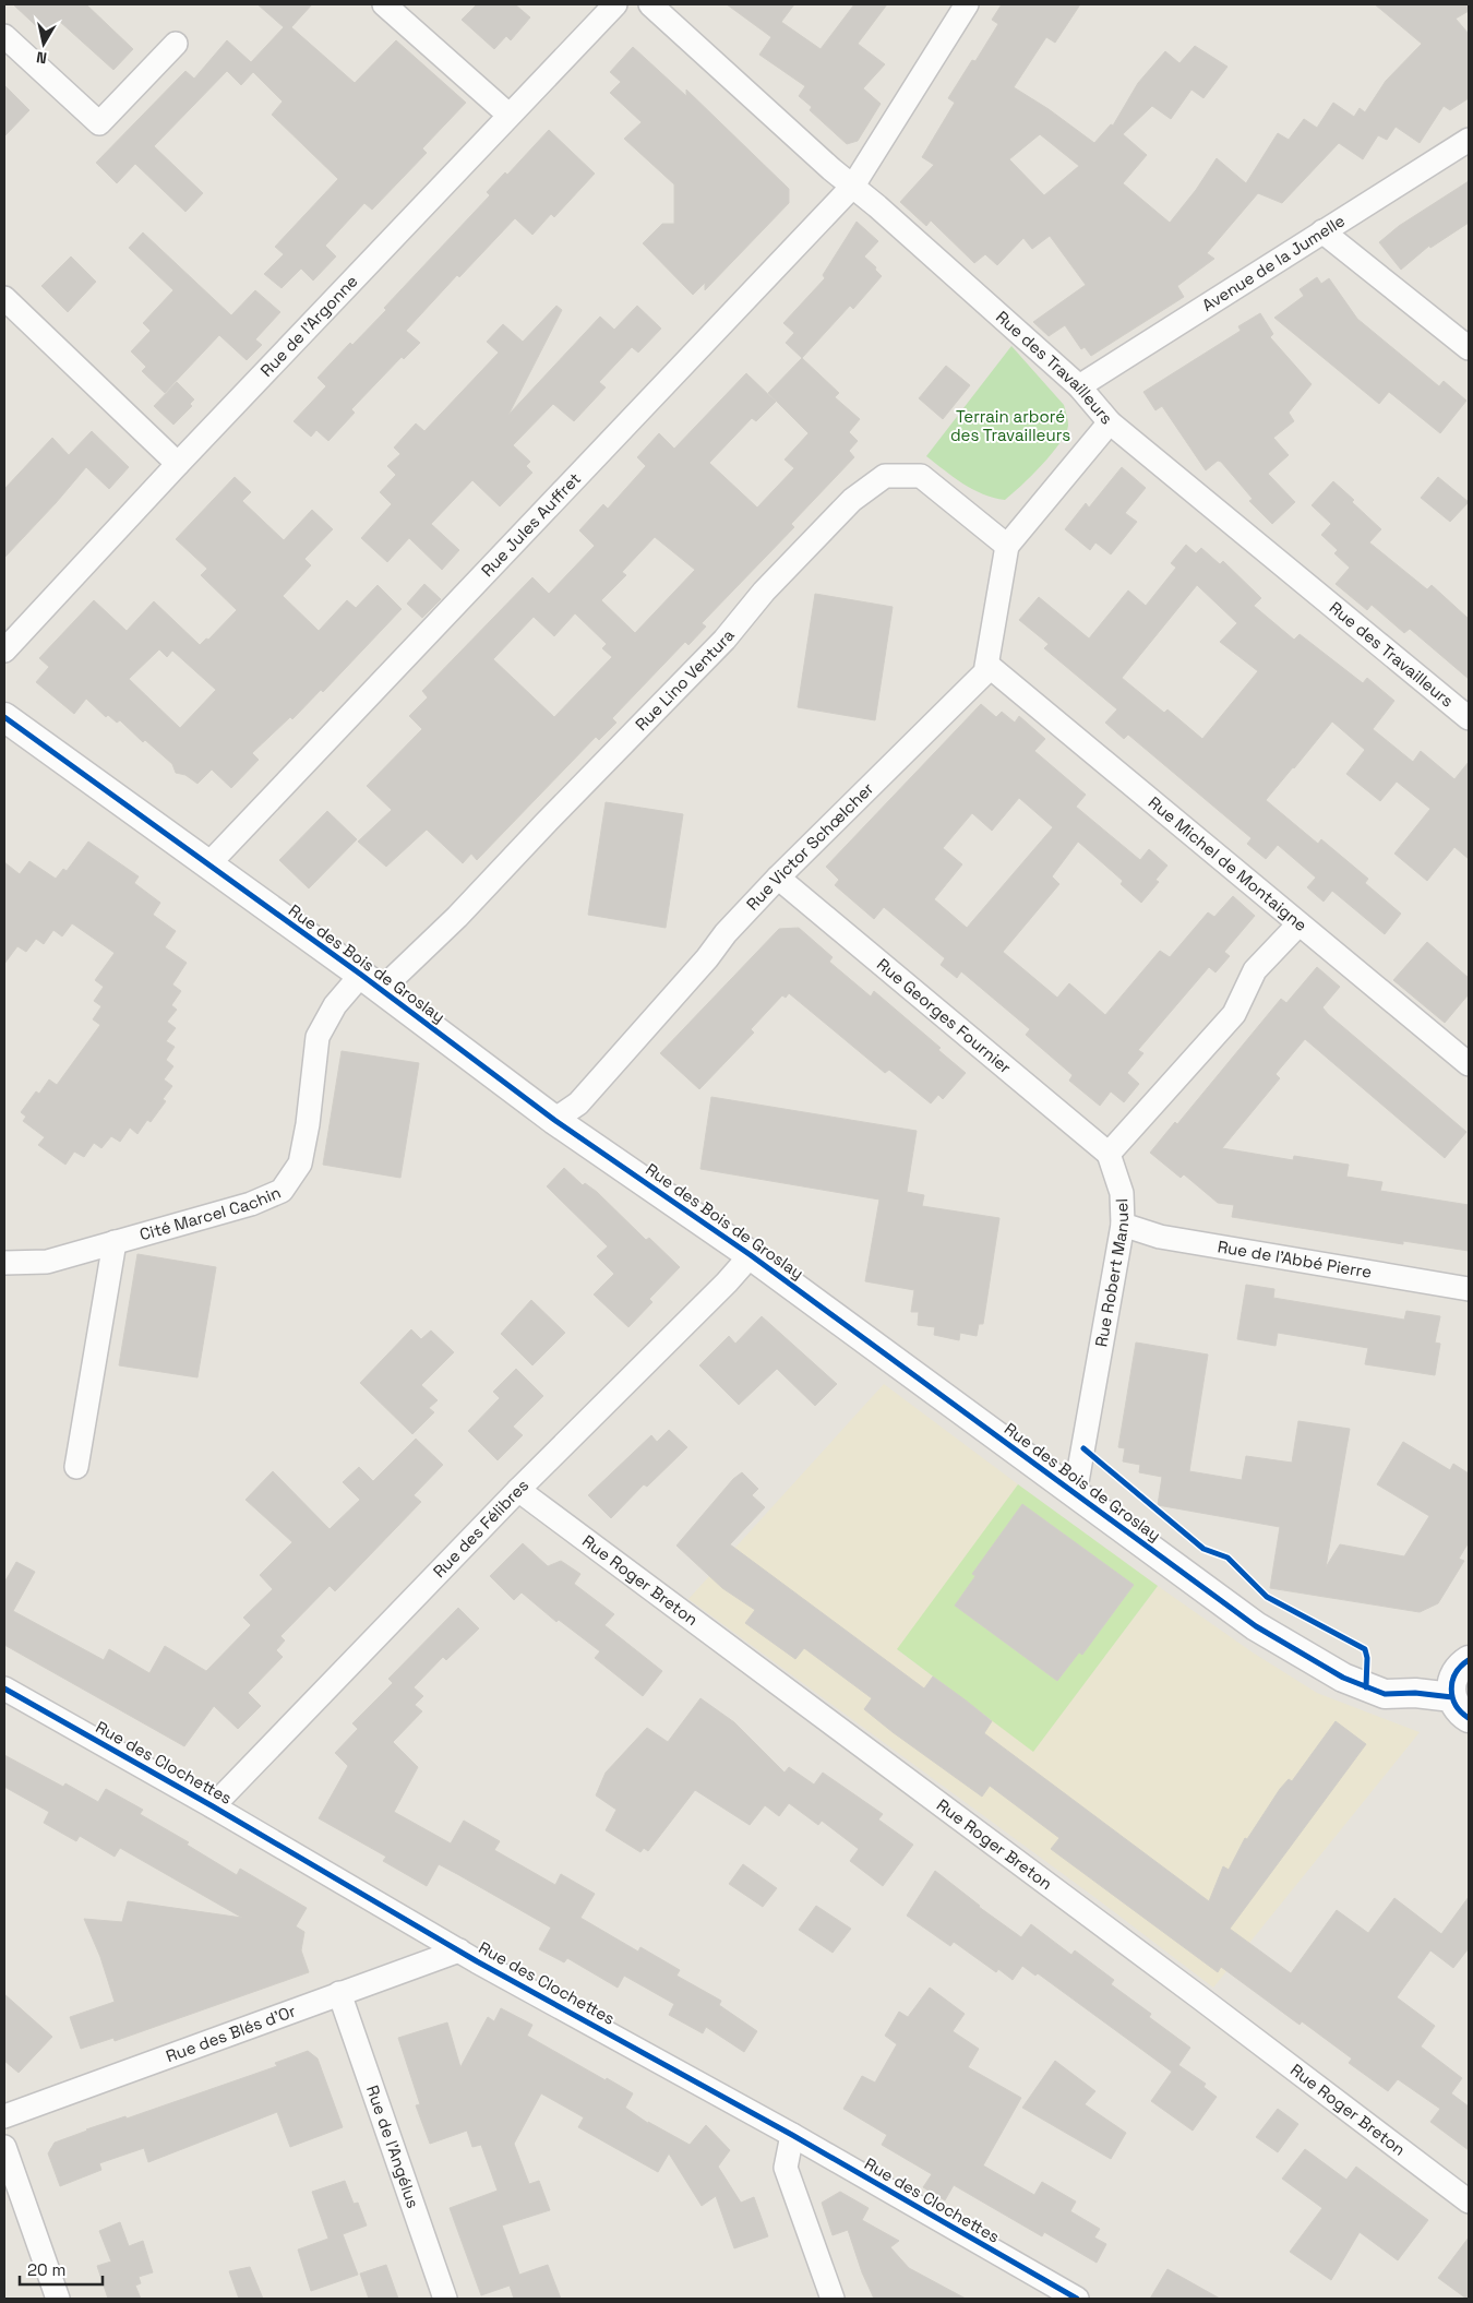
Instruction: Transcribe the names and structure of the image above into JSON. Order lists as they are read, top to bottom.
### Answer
{
  "streets": {
    "street": [
      "Avenue de la Jumelle",
      "Rue de l'Argonne",
      "Rue des Travailleurs",
      "Rue Jules Auffret",
      "Rue Lino Ventura",
      "Rue Victor Schœlcher",
      "Rue Michel de Montaigne",
      "Rue des Bois de Groslay",
      "Rue Georges Fournier",
      "Cité Marcel Cachin",
      "Rue de l'Abbé Pierre",
      "Rue Robert Manuel",
      "Rue des Félibres",
      "Rue Roger Breton",
      "Rue des Clochettes",
      "Rue des Blés d'Or",
      "Rue de l'Angélus"
    ]
  },
  "crossings": [
    ["Avenue de la Jumelle", "Rue des Travailleurs"],
    ["Rue des Travailleurs", "Rue Jules Auffret"],
    ["Rue Jules Auffret", "Rue des Bois de Groslay"],
    ["Rue Lino Ventura", "Rue Victor Schœlcher"],
    ["Rue Lino Ventura", "Rue des Bois de Groslay"],
    ["Rue Lino Ventura", "Cité Marcel Cachin"],
    ["Rue Victor Schœlcher", "Rue Michel de Montaigne"],
    ["Rue Victor Schœlcher", "Rue des Bois de Groslay"],
    ["Rue Victor Schœlcher", "Rue Georges Fournier"],
    ["Rue des Bois de Groslay", "Cité Marcel Cachin"],
    ["Rue des Bois de Groslay", "Rue Robert Manuel"],
    ["Rue des Bois de Groslay", "Rue des Félibres"],
    ["Rue Georges Fournier", "Rue Robert Manuel"],
    ["Rue de l'Abbé Pierre", "Rue Robert Manuel"],
    ["Rue des Félibres", "Rue Roger Breton"],
    ["Rue des Félibres", "Rue des Clochettes"],
    ["Rue des Clochettes", "Rue des Blés d'Or"],
    ["Rue des Blés d'Or", "Rue de l'Angélus"]
  ],
  "parks": ["Terrain arboré des Travailleurs"],
  "scale_bar": "20 m",
  "north": "bottom"
}
